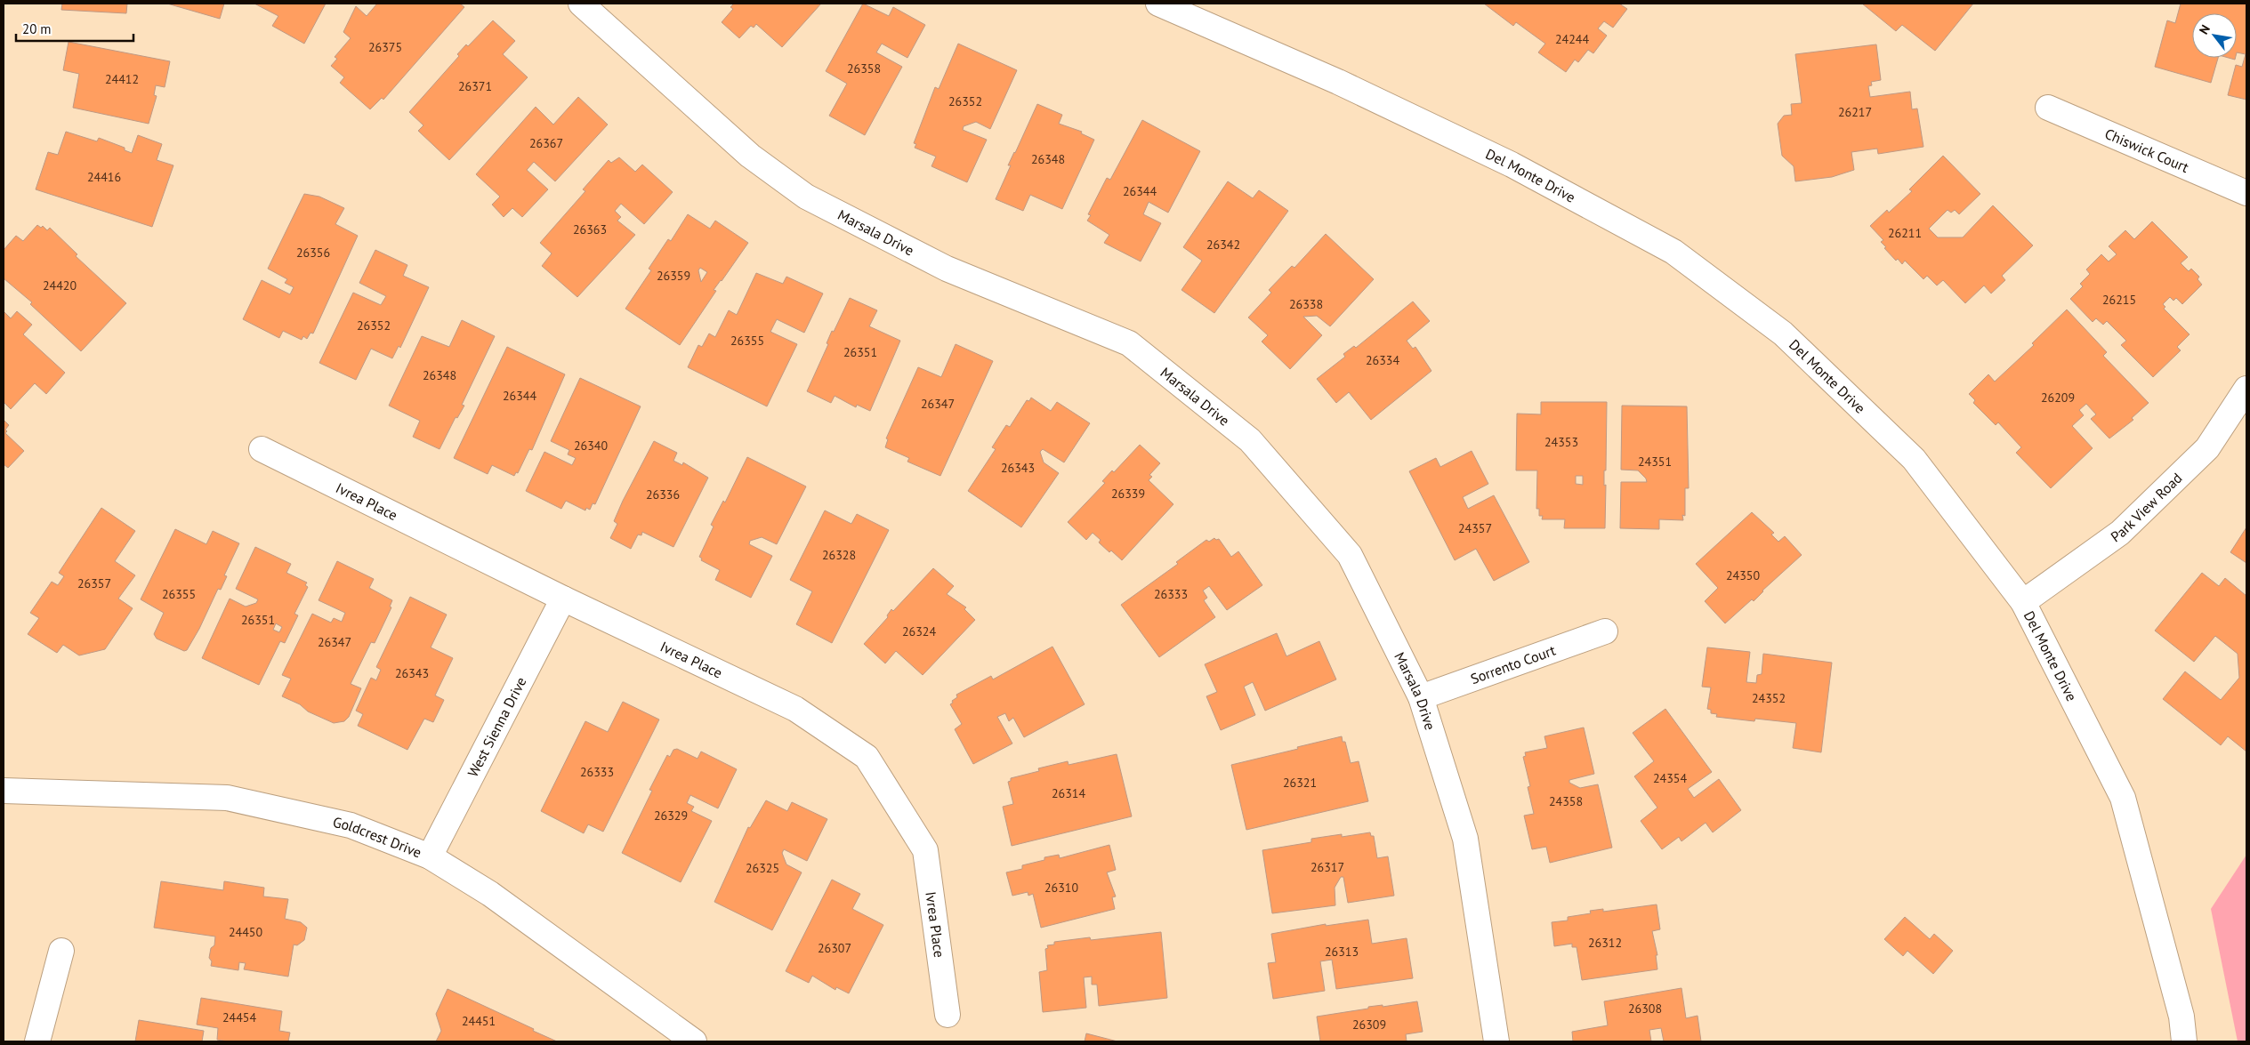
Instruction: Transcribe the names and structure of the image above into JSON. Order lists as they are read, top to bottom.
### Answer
{
  "streets": {
    "street": [
      "Chiswick Court",
      "Del Monte Drive",
      "Marsala Drive",
      "Ivrea Place",
      "Park View Road",
      "Sorrento Court",
      "West Sienna Drive",
      "Goldcrest Drive"
    ]
  },
  "crossings": [
    ["Del Monte Drive", "Park View Road"],
    ["Marsala Drive", "Sorrento Court"],
    ["Ivrea Place", "West Sienna Drive"],
    ["West Sienna Drive", "Goldcrest Drive"]
  ],
  "house_numbers": [
    "24244",
    "26375",
    "26358",
    "24412",
    "26371",
    "26352",
    "26217",
    "26367",
    "26348",
    "24416",
    "26344",
    "26363",
    "26211",
    "26342",
    "26356",
    "26359",
    "24420",
    "26215",
    "26338",
    "26352",
    "26355",
    "26351",
    "26334",
    "26348",
    "26344",
    "26209",
    "26347",
    "24353",
    "26340",
    "24351",
    "26343",
    "26339",
    "26336",
    "24357",
    "26328",
    "24350",
    "26357",
    "26355",
    "26333",
    "26351",
    "26324",
    "26347",
    "26343",
    "24352",
    "26333",
    "24354",
    "26321",
    "26314",
    "24358",
    "26329",
    "26317",
    "26325",
    "26310",
    "24450",
    "26312",
    "26307",
    "26313",
    "26308",
    "24454",
    "24451",
    "26309"
  ],
  "scale_bar": "20 m",
  "north": "top left"
}
